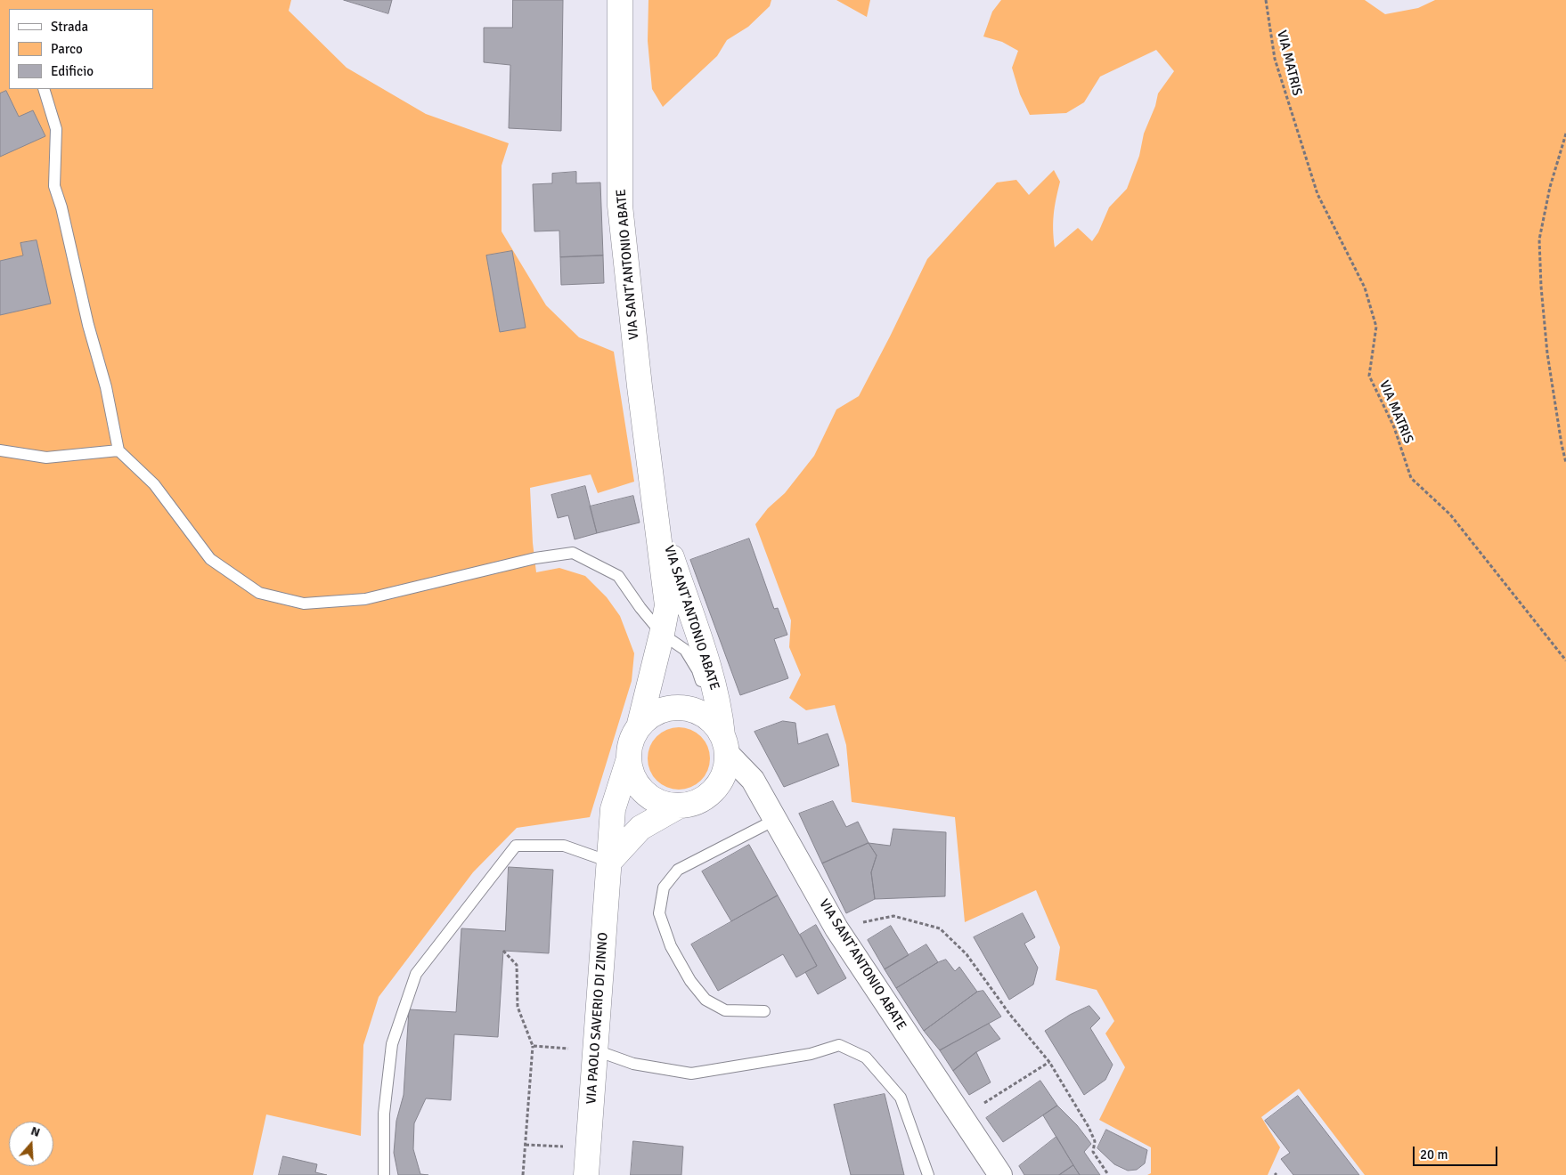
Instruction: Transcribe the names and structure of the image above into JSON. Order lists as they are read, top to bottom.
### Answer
{
  "streets": {
    "street": ["VIA SANT'ANTONIO ABATE", "VIA PAOLO SAVERIO DI ZINNO"],
    "path": ["VIA MATRIS"]
  },
  "crossings": [
    ["VIA SANT'ANTONIO ABATE", "VIA PAOLO SAVERIO DI ZINNO"]
  ],
  "legend": ["Strada", "Parco", "Edificio"],
  "scale_bar": "20 m",
  "north": "top"
}
